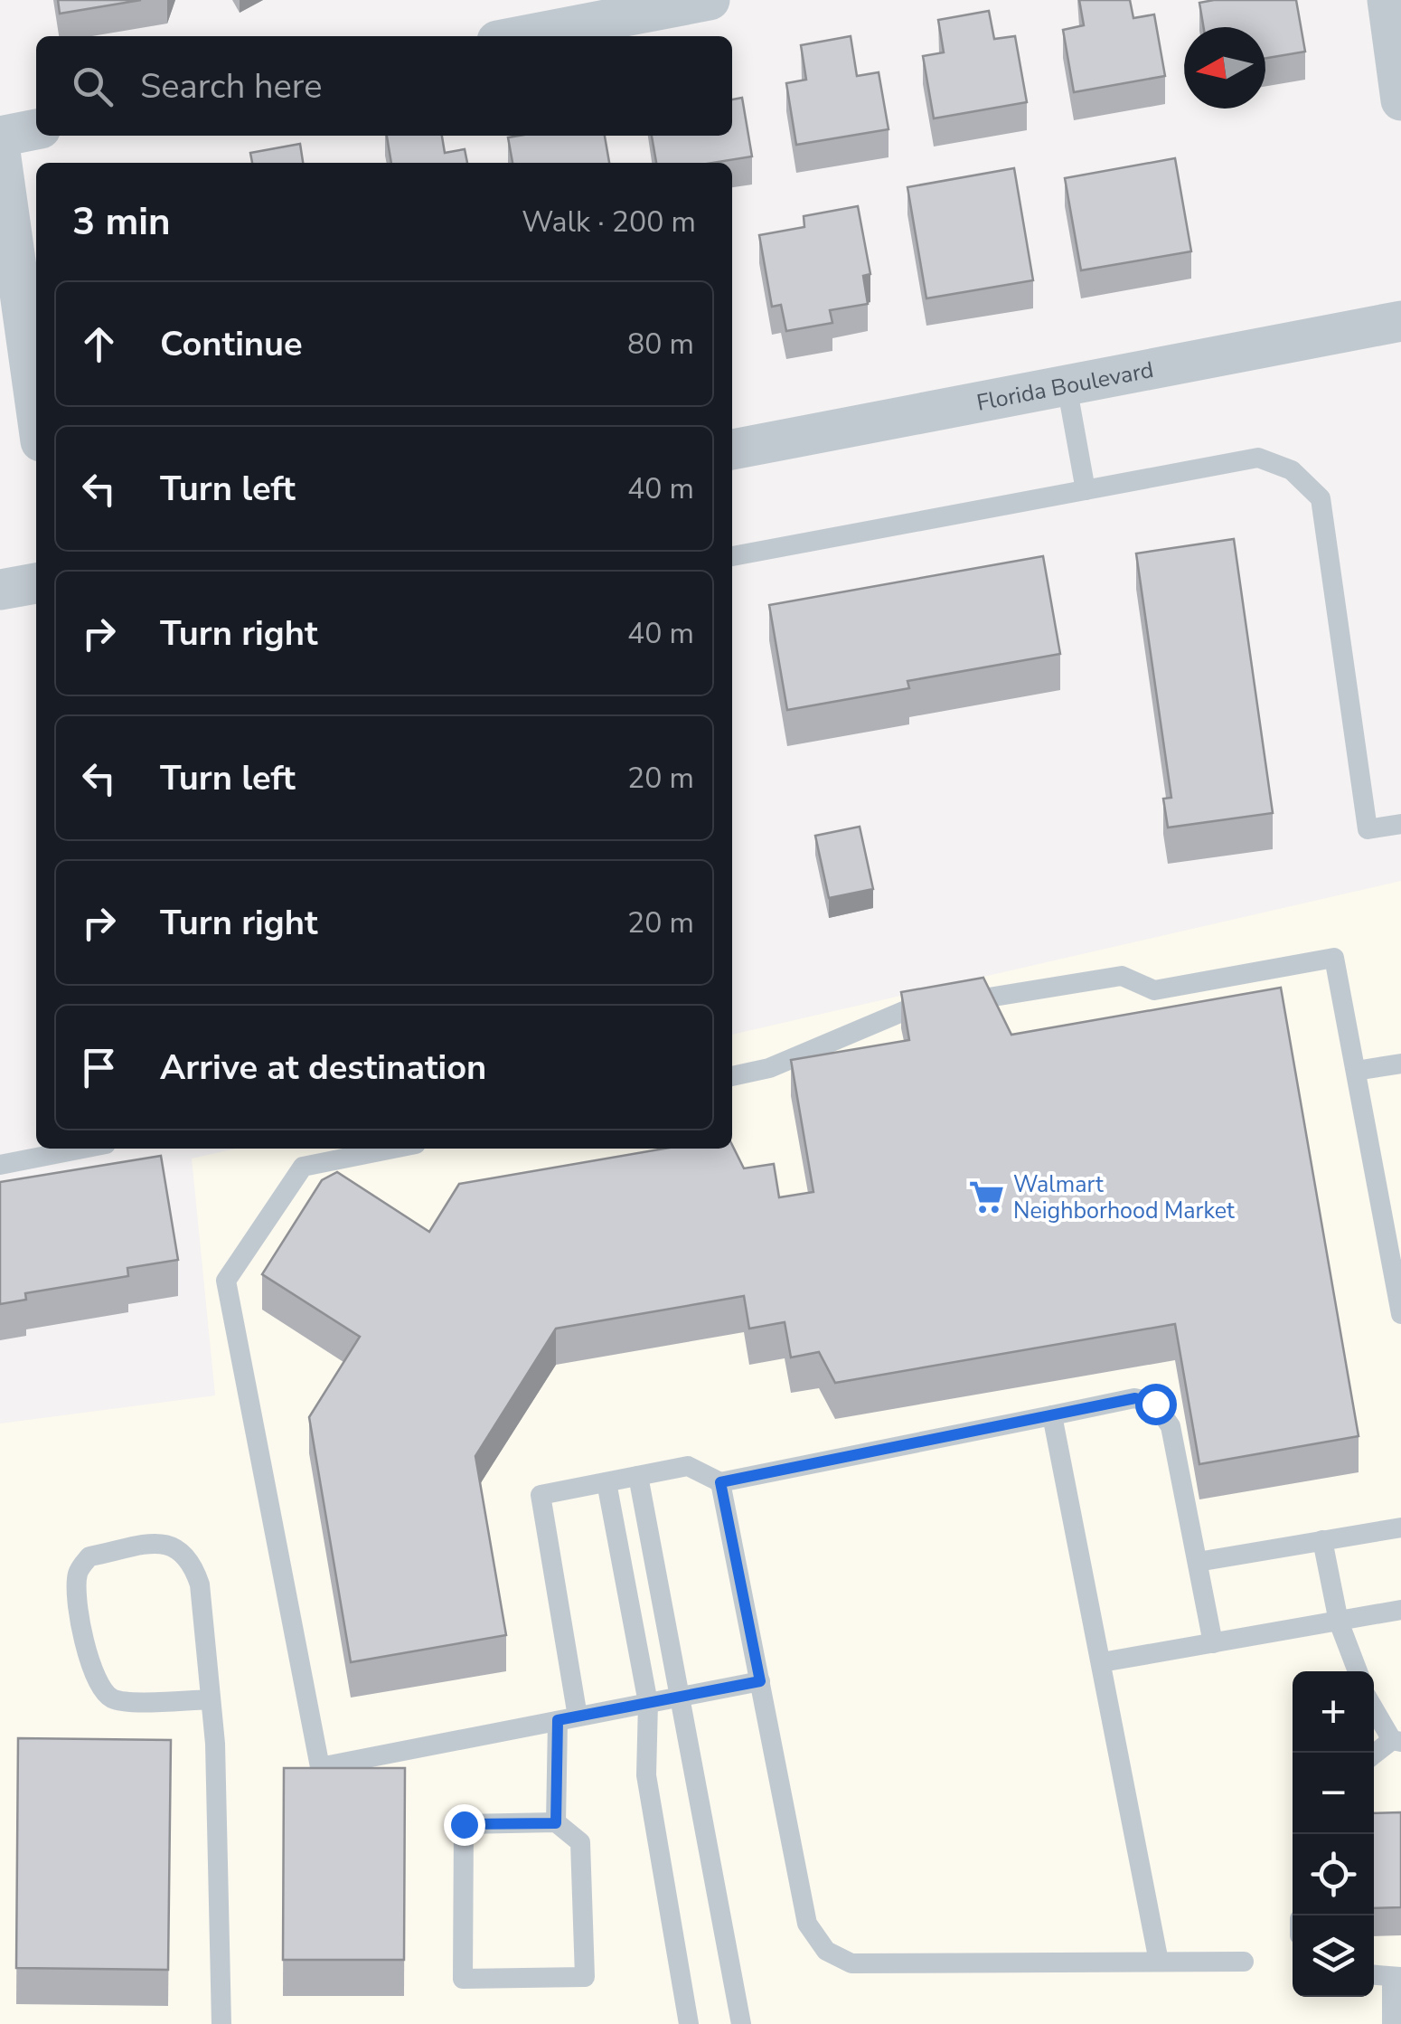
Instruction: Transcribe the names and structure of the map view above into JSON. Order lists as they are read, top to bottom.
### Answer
{
  "streets": {
    "street": ["Florida Boulevard"]
  },
  "places": {
    "supermarket": ["Walmart Neighborhood Market"]
  },
  "north": "left",
  "page": {
    "search": "Search here",
    "heading": ["3 min", "Walk · 200 m"],
    "list": [
      ["Continue", "80 m"],
      ["Turn left", "40 m"],
      ["Turn right", "40 m"],
      ["Turn left", "20 m"],
      ["Turn right", "20 m"],
      "Arrive at destination"
    ],
    "map_buttons": ["+", "−"]
  }
}
